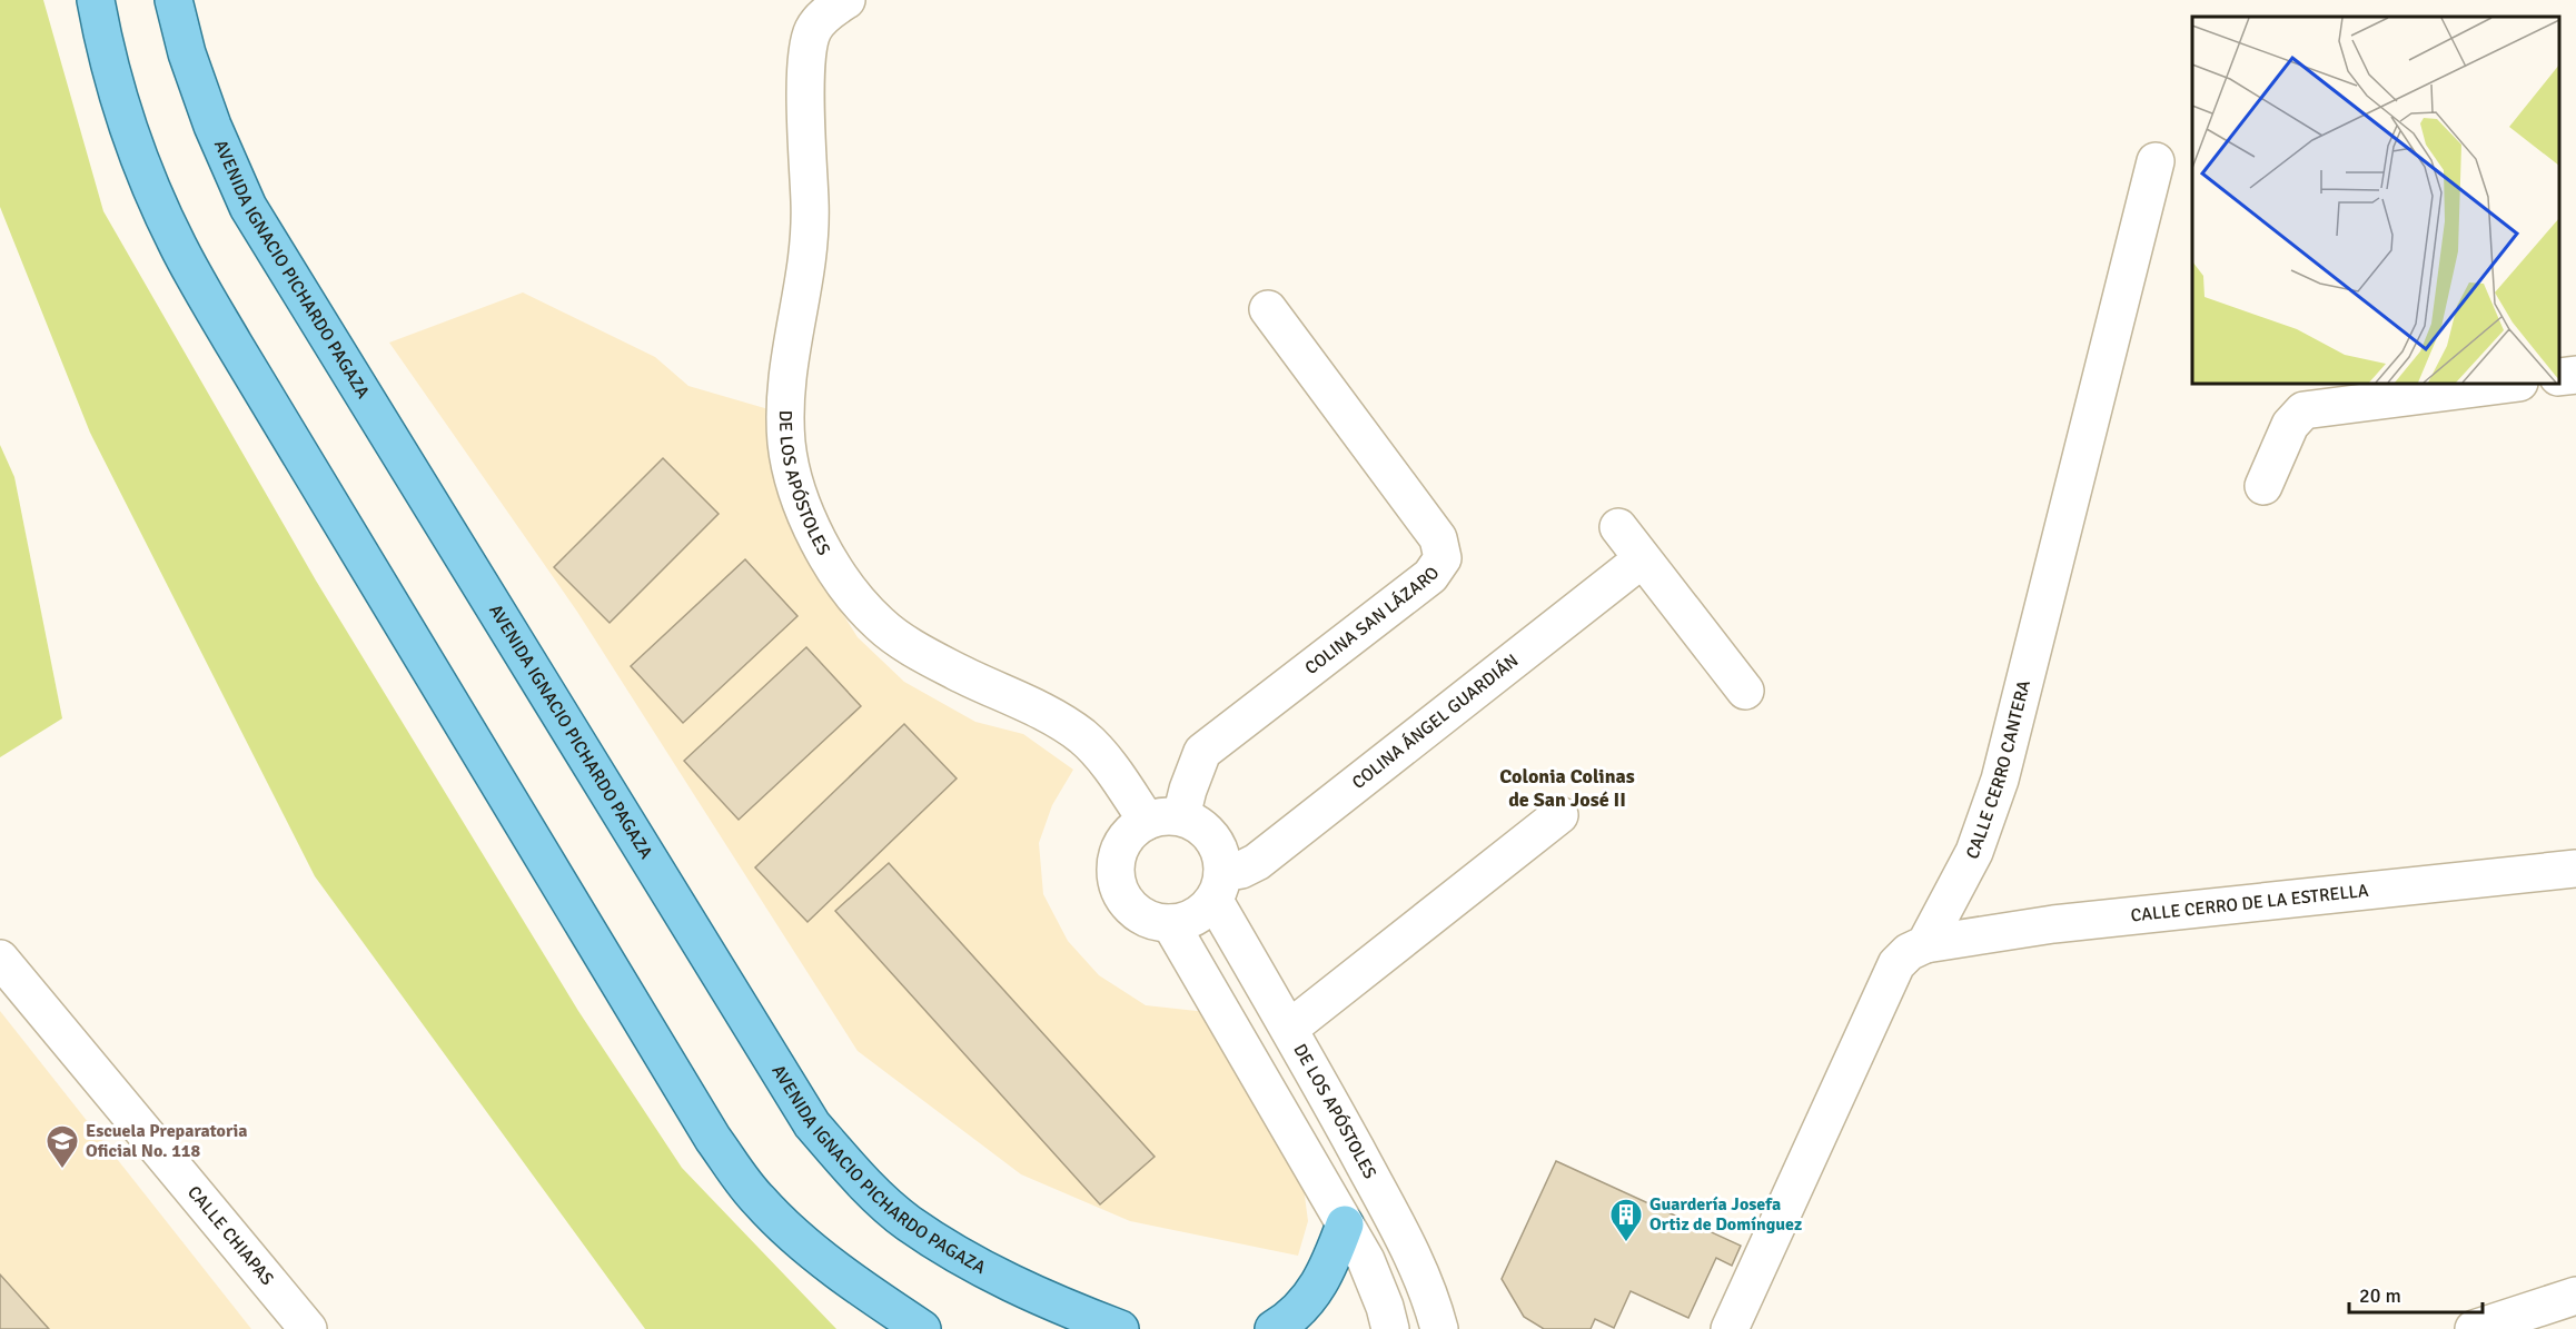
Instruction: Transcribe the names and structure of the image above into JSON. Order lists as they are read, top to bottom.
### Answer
{
  "streets": {
    "main road": ["AVENIDA IGNACIO PICHARDO PAGAZA"],
    "street": [
      "DE LOS APÓSTOLES",
      "COLINA SAN LÁZARO",
      "COLINA ÁNGEL GUARDIÁN",
      "CALLE CERRO CANTERA",
      "CALLE CERRO DE LA ESTRELLA",
      "CALLE CHIAPAS"
    ]
  },
  "crossings": [
    ["DE LOS APÓSTOLES", "COLINA SAN LÁZARO"],
    ["DE LOS APÓSTOLES", "COLINA ÁNGEL GUARDIÁN"],
    ["COLINA SAN LÁZARO", "COLINA ÁNGEL GUARDIÁN"],
    ["CALLE CERRO CANTERA", "CALLE CERRO DE LA ESTRELLA"]
  ],
  "districts": ["Colonia Colinas de San José II"],
  "places": {
    "school or university": ["Escuela Preparatoria Oficial No. 118"],
    "building": ["Guardería Josefa Ortiz de Domínguez"]
  },
  "scale_bar": "20 m"
}
